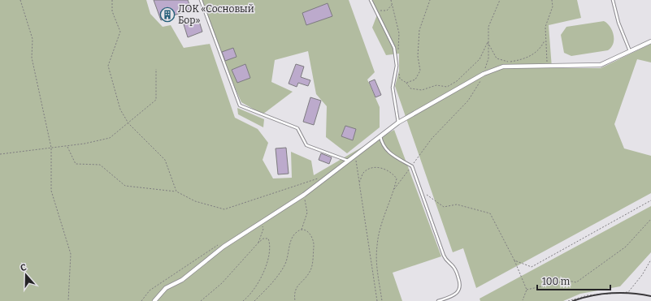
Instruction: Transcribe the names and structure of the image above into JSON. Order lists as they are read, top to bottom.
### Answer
{
  "places": {
    "building": ["ЛОК «Сосновый Бор»"]
  },
  "scale_bar": "100 m",
  "north": "top"
}
